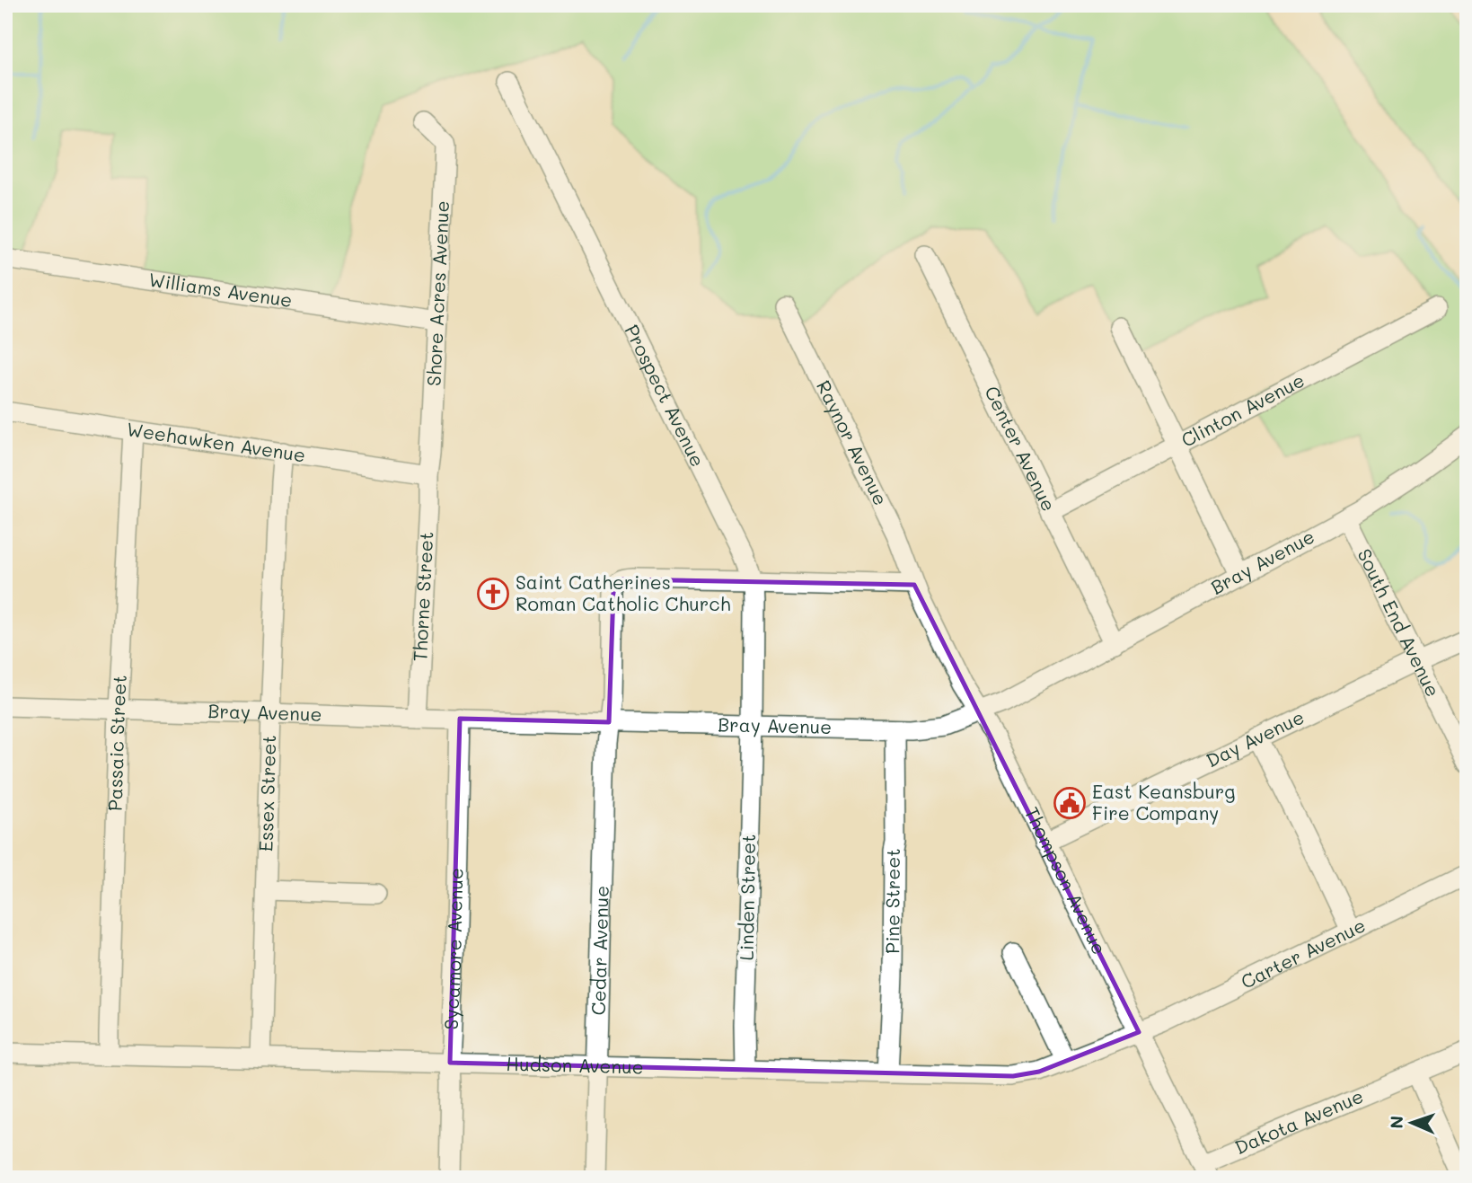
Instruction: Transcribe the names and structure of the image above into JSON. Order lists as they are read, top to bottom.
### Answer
{
  "streets": {
    "street": [
      "Williams Avenue",
      "Shore Acres Avenue",
      "Prospect Avenue",
      "Clinton Avenue",
      "Weehawken Avenue",
      "Raynor Avenue",
      "Center Avenue",
      "Bray Avenue",
      "Thorne Street",
      "South End Avenue",
      "Day Avenue",
      "Passaic Street",
      "Essex Street",
      "Thompson Avenue",
      "Linden Street",
      "Pine Street",
      "Sycamore Avenue",
      "Cedar Avenue",
      "Carter Avenue",
      "Hudson Avenue",
      "Dakota Avenue"
    ]
  },
  "crossings": [
    ["Williams Avenue", "Shore Acres Avenue"],
    ["Shore Acres Avenue", "Weehawken Avenue"],
    ["Shore Acres Avenue", "Thorne Street"],
    ["Prospect Avenue", "Bray Avenue"],
    ["Prospect Avenue", "Linden Street"],
    ["Prospect Avenue", "Cedar Avenue"],
    ["Clinton Avenue", "Center Avenue"],
    ["Weehawken Avenue", "Thorne Street"],
    ["Weehawken Avenue", "Passaic Street"],
    ["Weehawken Avenue", "Essex Street"],
    ["Raynor Avenue", "Thompson Avenue"],
    ["Center Avenue", "Bray Avenue"],
    ["Bray Avenue", "Thorne Street"],
    ["Bray Avenue", "South End Avenue"],
    ["Bray Avenue", "Passaic Street"],
    ["Bray Avenue", "Essex Street"],
    ["Bray Avenue", "Thompson Avenue"],
    ["Bray Avenue", "Linden Street"],
    ["Bray Avenue", "Pine Street"],
    ["Bray Avenue", "Sycamore Avenue"],
    ["Bray Avenue", "Cedar Avenue"],
    ["South End Avenue", "Day Avenue"],
    ["Day Avenue", "Thompson Avenue"],
    ["Passaic Street", "Hudson Avenue"],
    ["Essex Street", "Hudson Avenue"],
    ["Thompson Avenue", "Carter Avenue"],
    ["Thompson Avenue", "Hudson Avenue"],
    ["Thompson Avenue", "Dakota Avenue"],
    ["Linden Street", "Hudson Avenue"],
    ["Pine Street", "Hudson Avenue"],
    ["Sycamore Avenue", "Hudson Avenue"],
    ["Cedar Avenue", "Hudson Avenue"],
    ["Carter Avenue", "Hudson Avenue"]
  ],
  "places": {
    "church": ["Saint Catherines Roman Catholic Church"],
    "public building": ["East Keansburg Fire Company"]
  },
  "north": "left"
}
